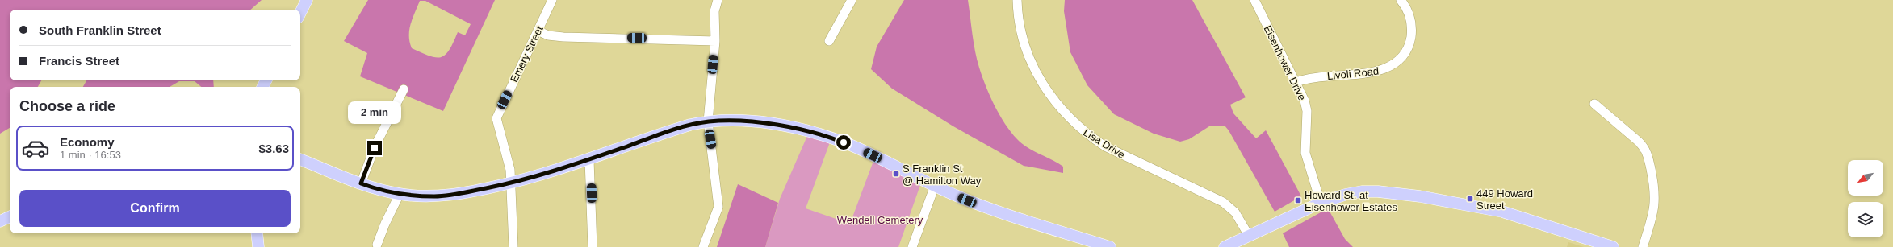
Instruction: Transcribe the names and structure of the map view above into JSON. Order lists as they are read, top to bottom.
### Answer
{
  "streets": {
    "street": [
      "Emery Street",
      "Eisenhower Drive",
      "Livoli Road",
      "Lisa Drive"
    ]
  },
  "crossings": [
    ["Eisenhower Drive", "Livoli Road"]
  ],
  "parks": ["Wendell Cemetery"],
  "places": {
    "transit": ["S Franklin St @ Hamilton Way", "449 Howard Street", "Howard St. at Eisenhower Estates"]
  },
  "north": "bottom left",
  "page": {
    "banner": ["South Franklin Street", "Francis Street"],
    "heading": "Choose a ride",
    "bubble": "2 min",
    "list": [
      {
        "name": "Economy",
        "note": "1 min · 16:53",
        "value": "$3.63"
      }
    ],
    "buttons": "Confirm"
  }
}
